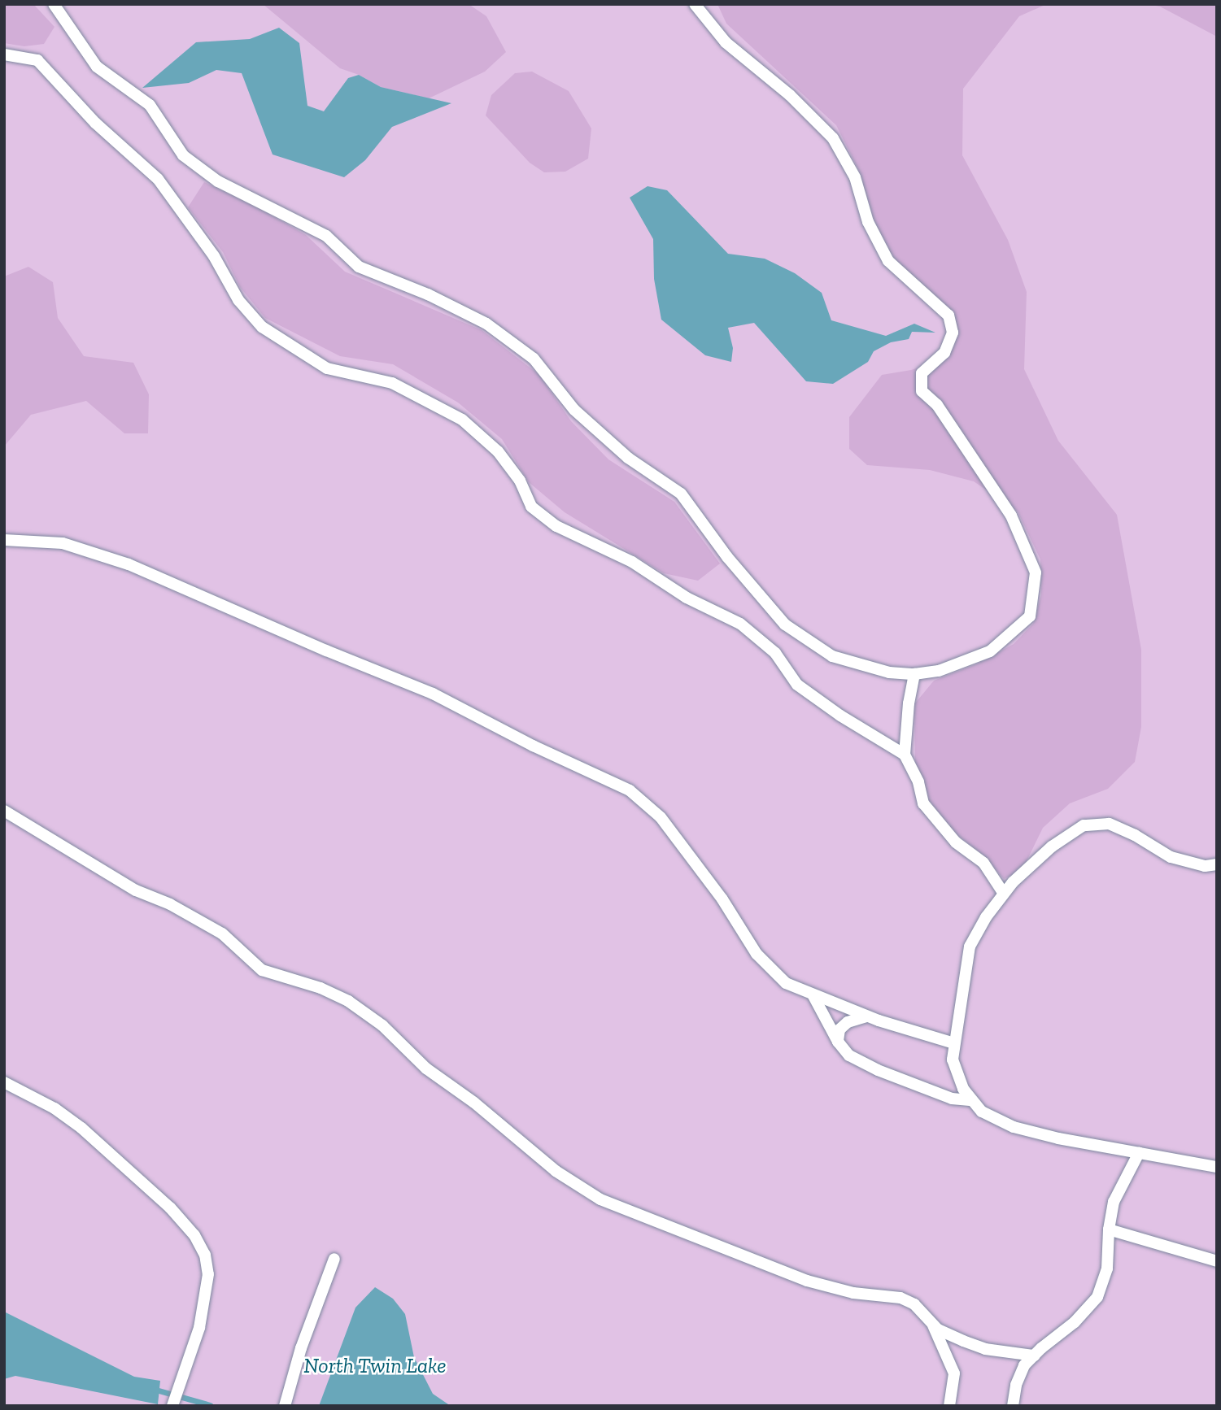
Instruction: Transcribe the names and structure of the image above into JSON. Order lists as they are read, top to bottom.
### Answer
{
  "water": ["North Twin Lake"]
}
